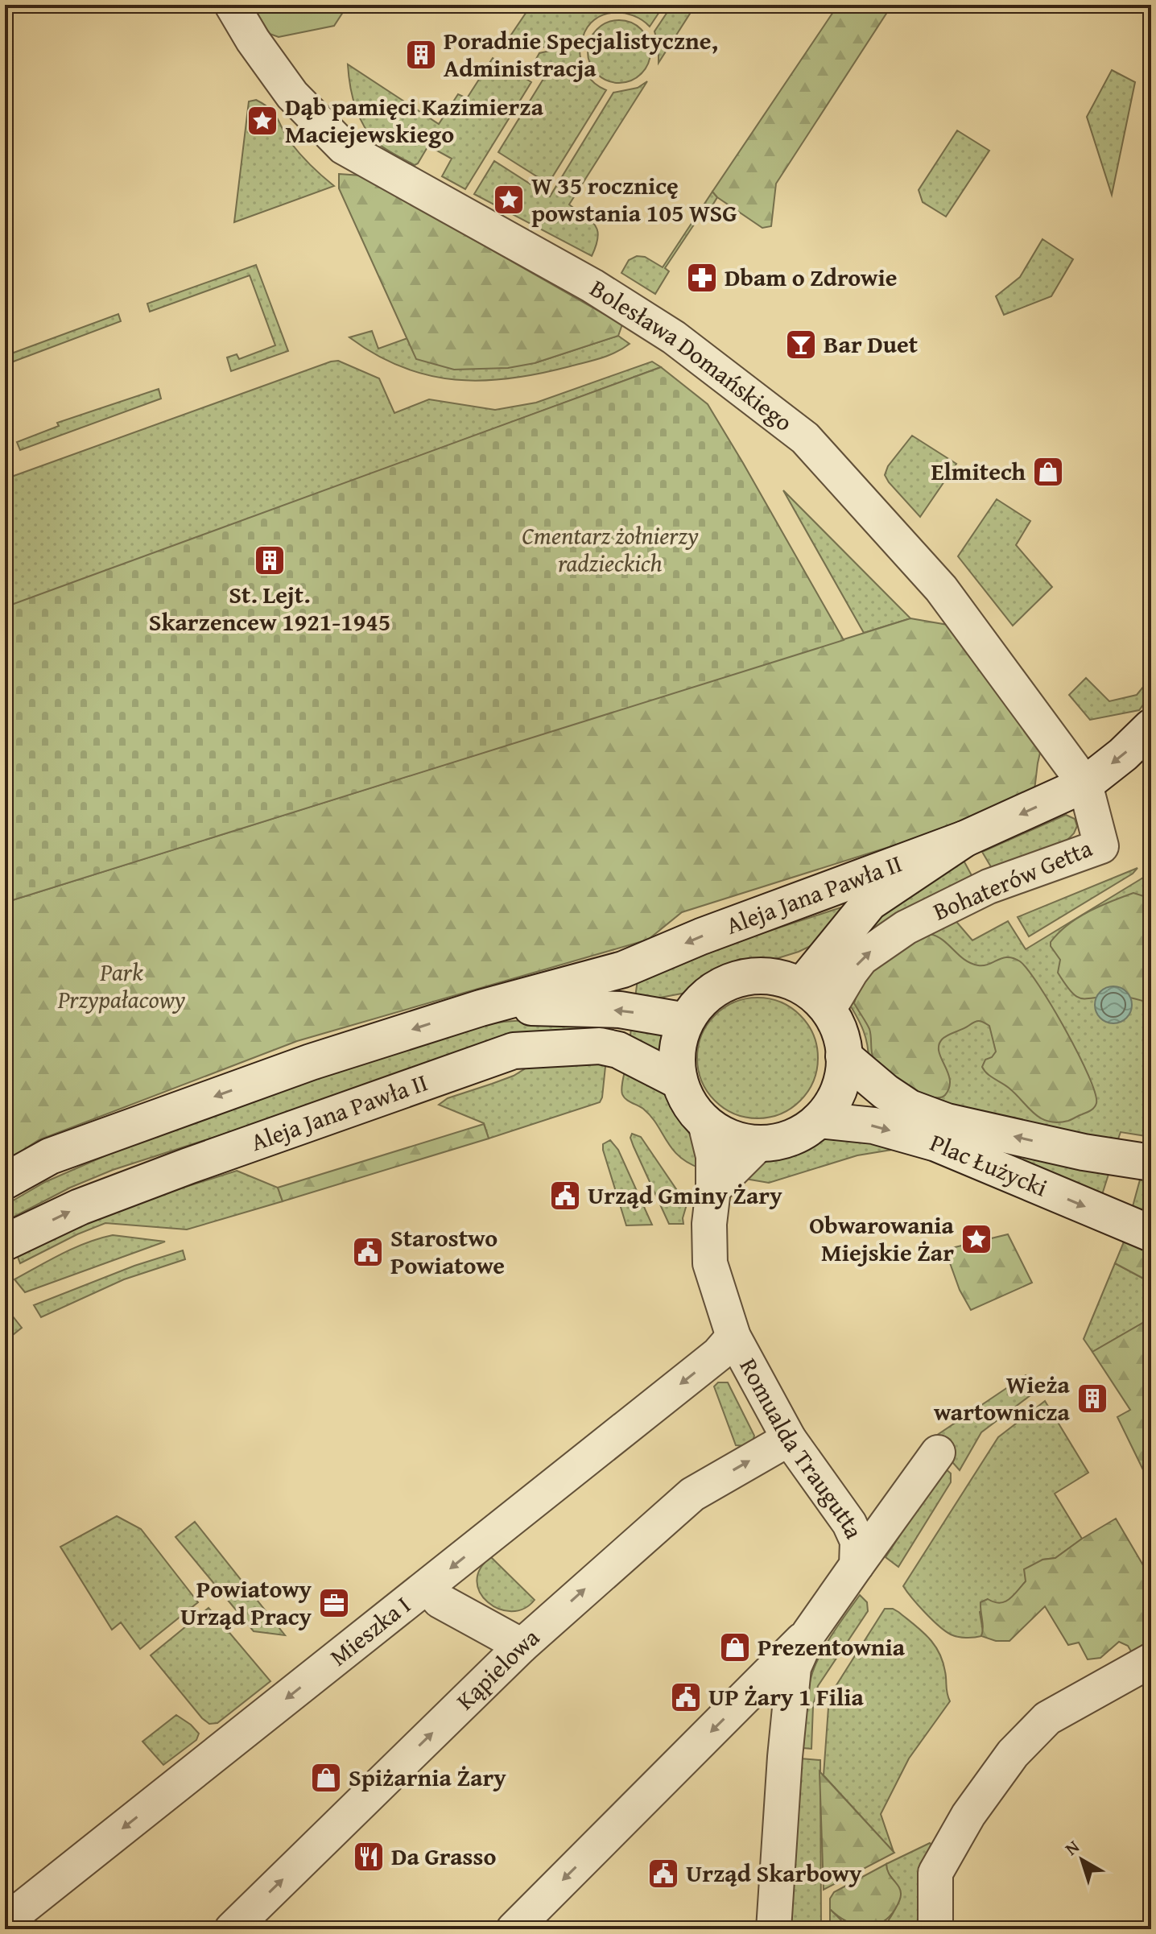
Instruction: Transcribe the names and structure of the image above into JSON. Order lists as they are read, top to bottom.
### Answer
{
  "streets": {
    "street": [
      "Bolesława Domańskiego",
      "Bohaterów Getta",
      "Aleja Jana Pawła II",
      "Plac Łużycki",
      "Romualda Traugutta",
      "Mieszka I",
      "Kąpielowa"
    ]
  },
  "crossings": [
    ["Bolesława Domańskiego", "Bohaterów Getta"],
    ["Bohaterów Getta", "Aleja Jana Pawła II"],
    ["Bohaterów Getta", "Plac Łużycki"],
    ["Bohaterów Getta", "Romualda Traugutta"],
    ["Aleja Jana Pawła II", "Plac Łużycki"],
    ["Aleja Jana Pawła II", "Romualda Traugutta"],
    ["Plac Łużycki", "Romualda Traugutta"],
    ["Romualda Traugutta", "Mieszka I"],
    ["Romualda Traugutta", "Kąpielowa"]
  ],
  "parks": ["Cmentarz żołnierzy radzieckich", "Park Przypałacowy"],
  "places": {
    "building": ["Poradnie Specjalistyczne, Administracja", "St. Lejt. Skarzencew 1921-1945", "Wieża wartownicza"],
    "place": ["Dąb pamięci Kazimierza Maciejewskiego", "W 35 rocznicę powstania 105 WSG", "Obwarowania Miejskie Żar"],
    "pharmacy": ["Dbam o Zdrowie"],
    "bar": ["Bar Duet"],
    "shop": ["Elmitech", "Prezentownia", "Spiżarnia Żary"],
    "public building": [
      "Urząd Gminy Żary",
      "Starostwo Powiatowe",
      "UP Żary 1 Filia",
      "Urząd Skarbowy"
    ],
    "office": ["Powiatowy Urząd Pracy"],
    "restaurant": ["Da Grasso"]
  },
  "north": "top left"
}
